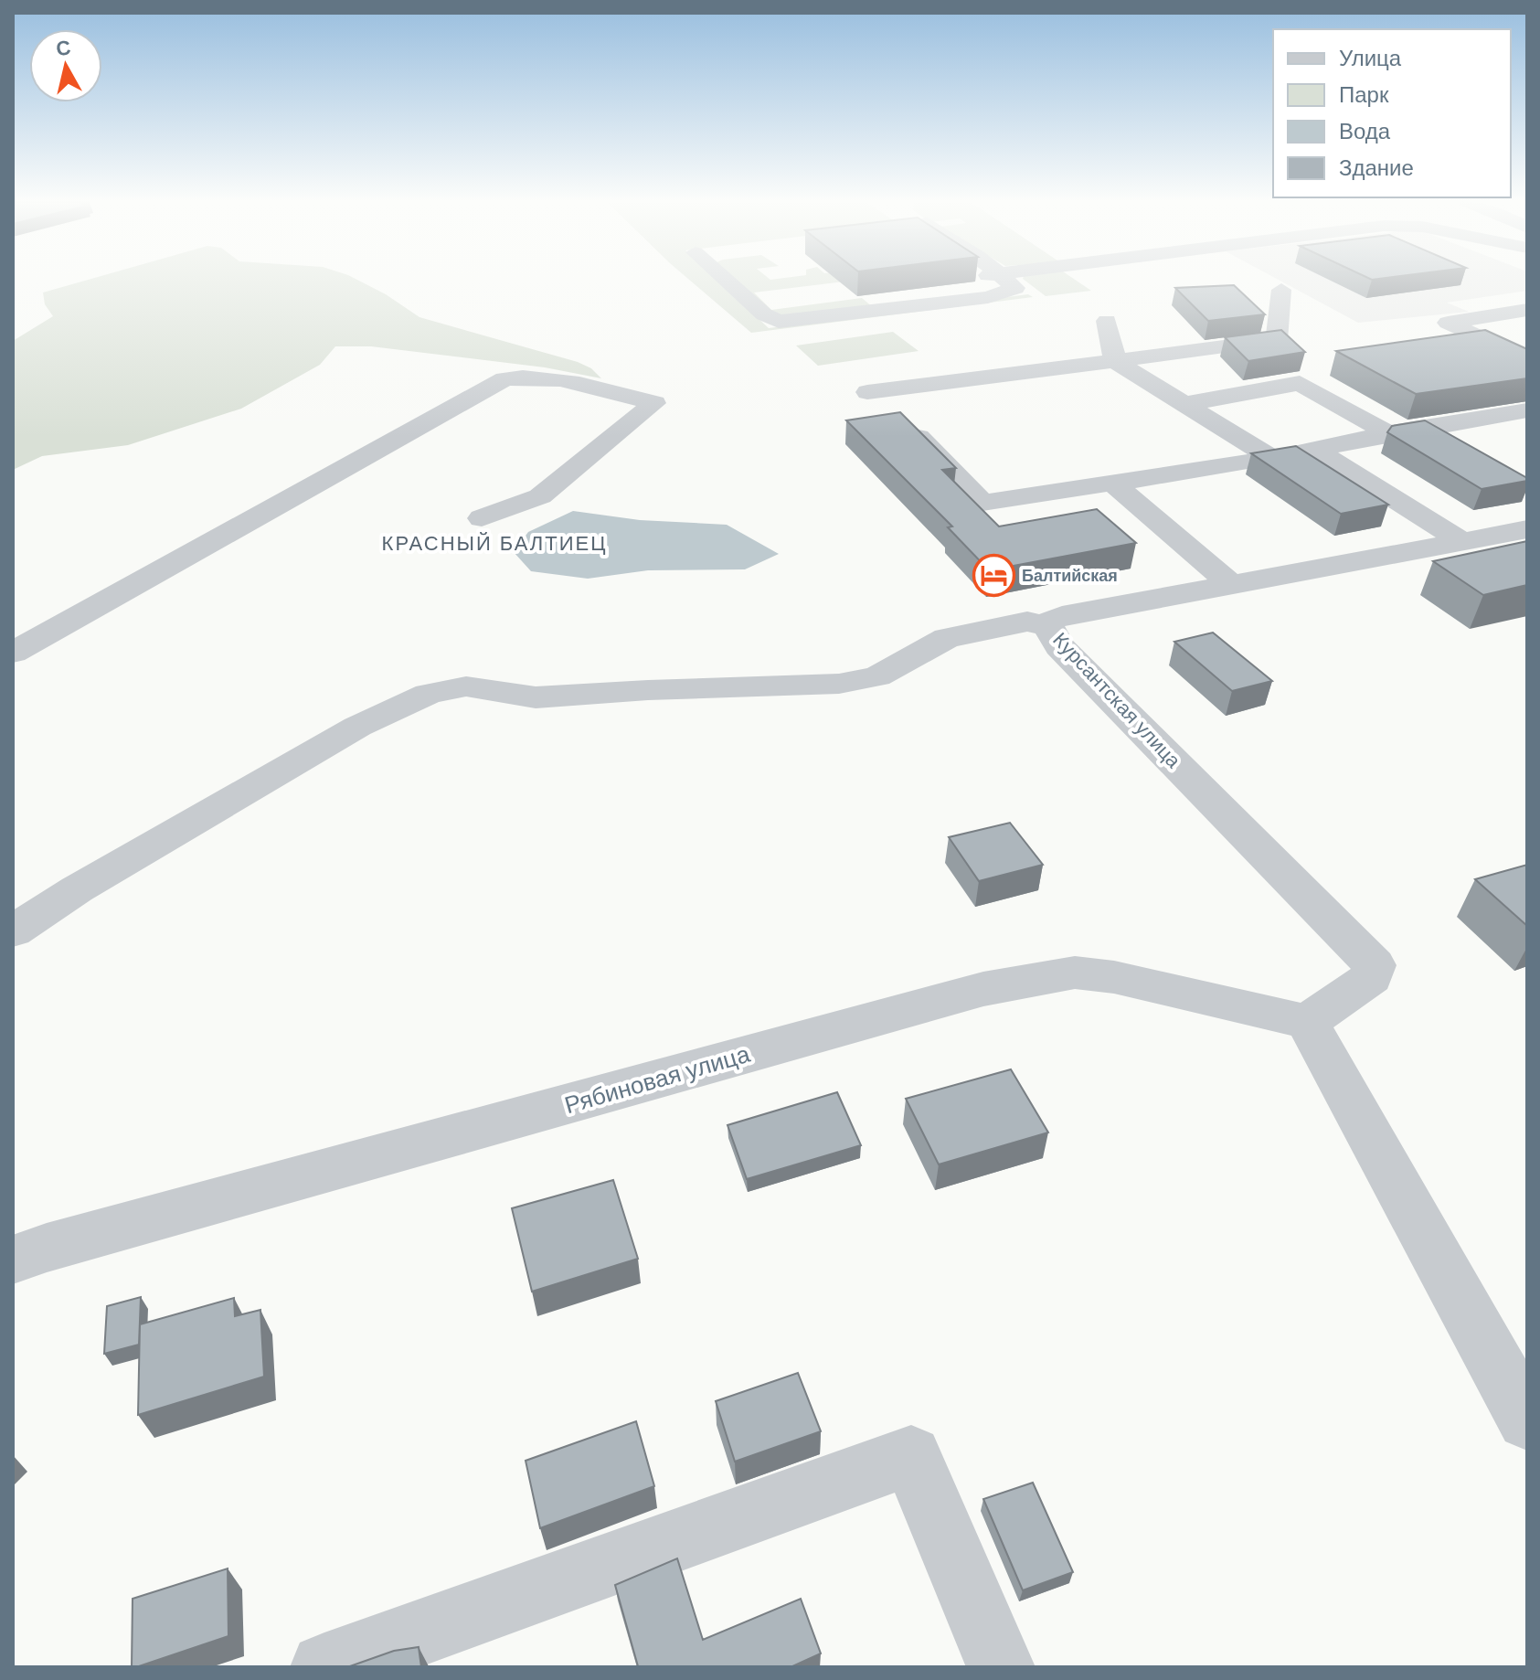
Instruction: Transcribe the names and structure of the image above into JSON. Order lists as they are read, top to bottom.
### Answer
{
  "streets": {
    "street": ["Курсантская улица", "Рябиновая улица"]
  },
  "crossings": [
    ["Курсантская улица", "Рябиновая улица"]
  ],
  "districts": ["КРАСНЫЙ БАЛТИЕЦ"],
  "places": {
    "hotel": ["Балтийская"]
  },
  "legend": [
    "Улица",
    "Парк",
    "Вода",
    "Здание"
  ],
  "north": "top"
}
